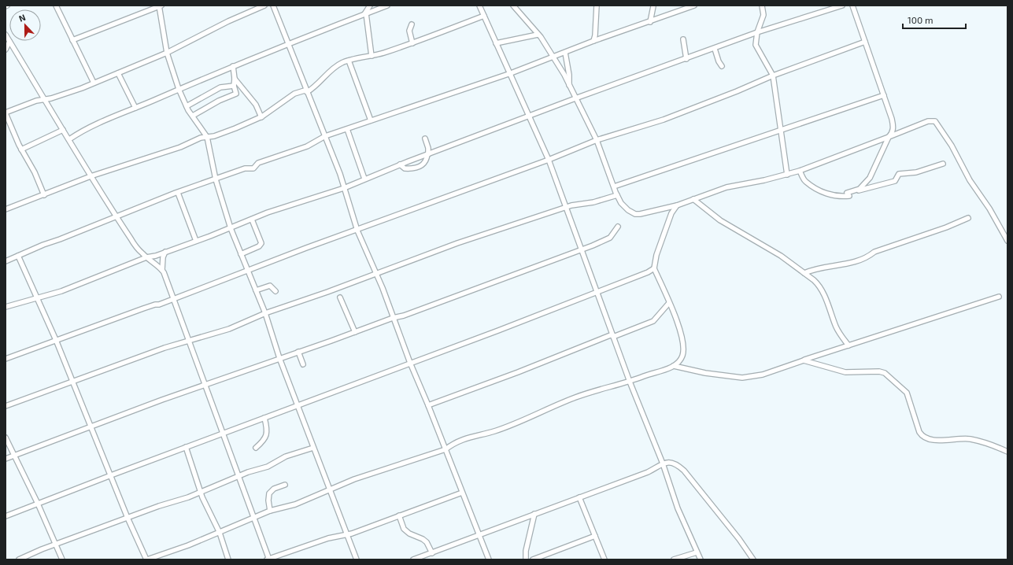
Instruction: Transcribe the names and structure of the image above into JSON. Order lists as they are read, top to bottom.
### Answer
{
  "scale_bar": "100 m",
  "north": "top"
}
